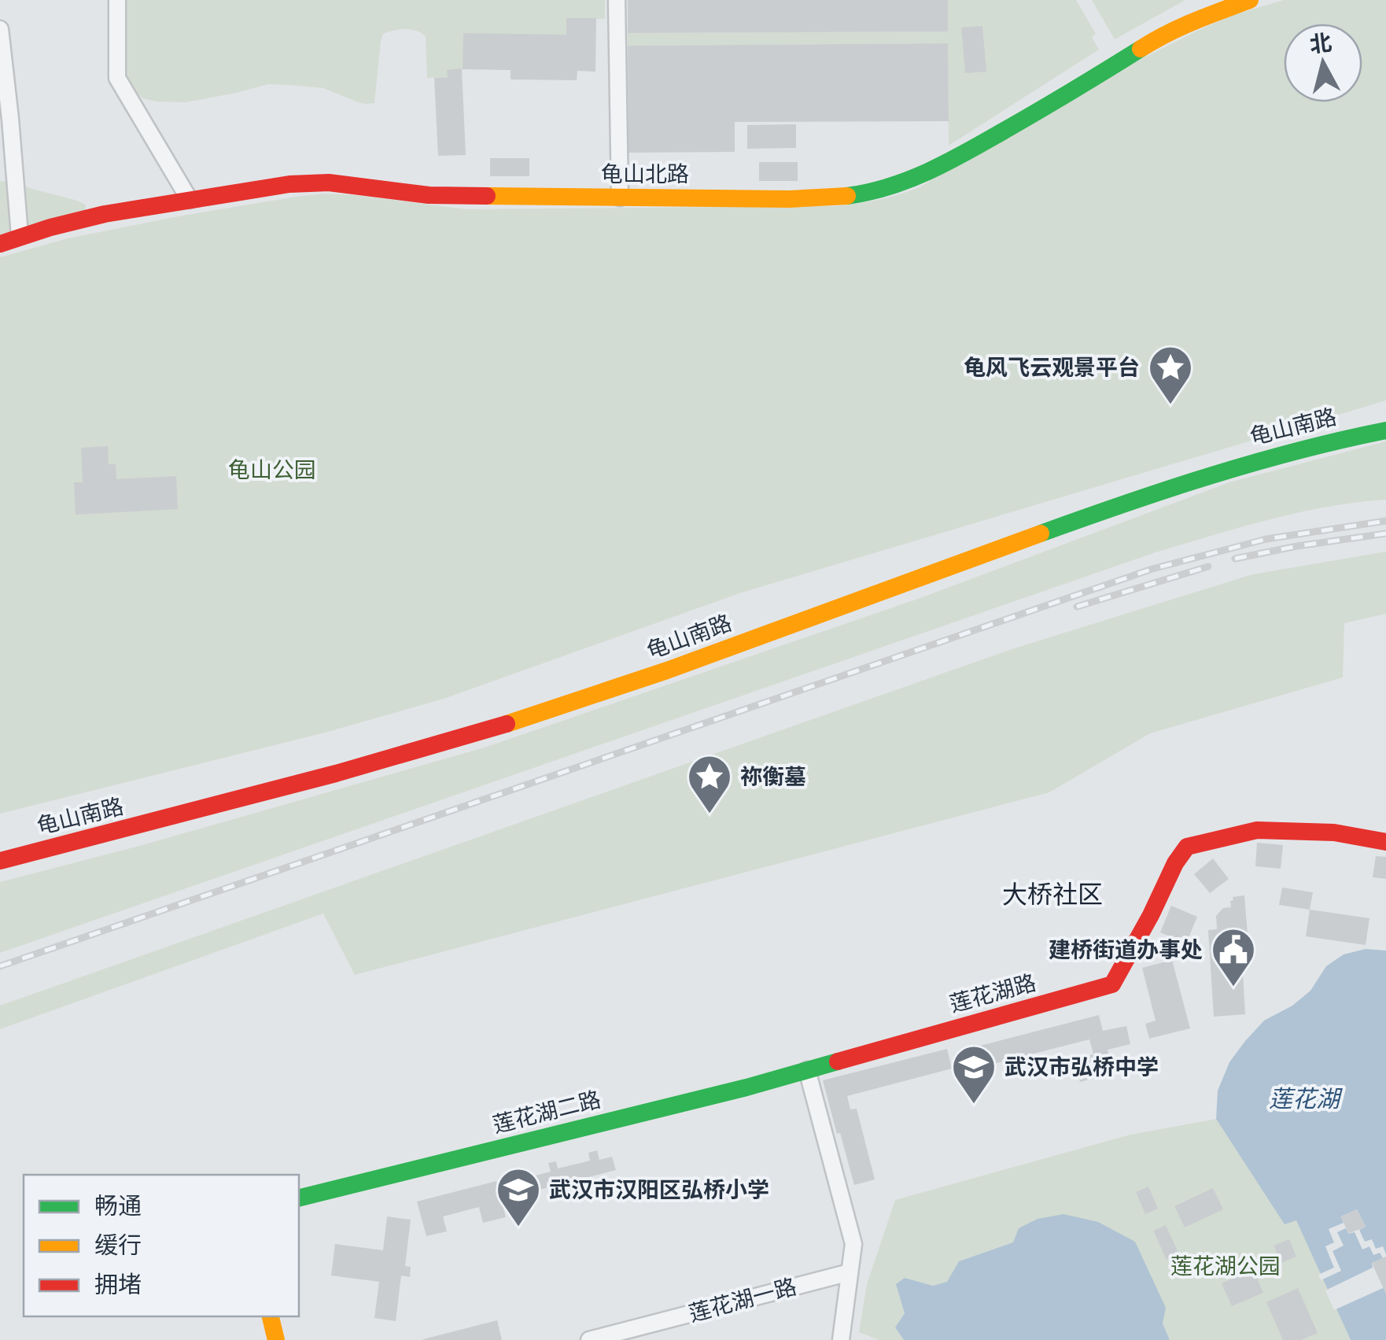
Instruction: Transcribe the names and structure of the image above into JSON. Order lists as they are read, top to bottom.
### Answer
{
  "streets": {
    "main road": [
      "龟山北路",
      "龟山南路",
      "莲花湖路",
      "莲花湖二路"
    ],
    "street": ["莲花湖一路"]
  },
  "crossings": [
    ["莲花湖路", "莲花湖二路"]
  ],
  "districts": ["大桥社区"],
  "water": ["莲花湖"],
  "parks": ["龟山公园", "莲花湖公园"],
  "places": {
    "place": ["龟风飞云观景平台", "祢衡墓"],
    "public building": ["建桥街道办事处"],
    "school or university": ["武汉市弘桥中学", "武汉市汉阳区弘桥小学"]
  },
  "legend": ["畅通", "缓行", "拥堵"],
  "north": "top"
}
